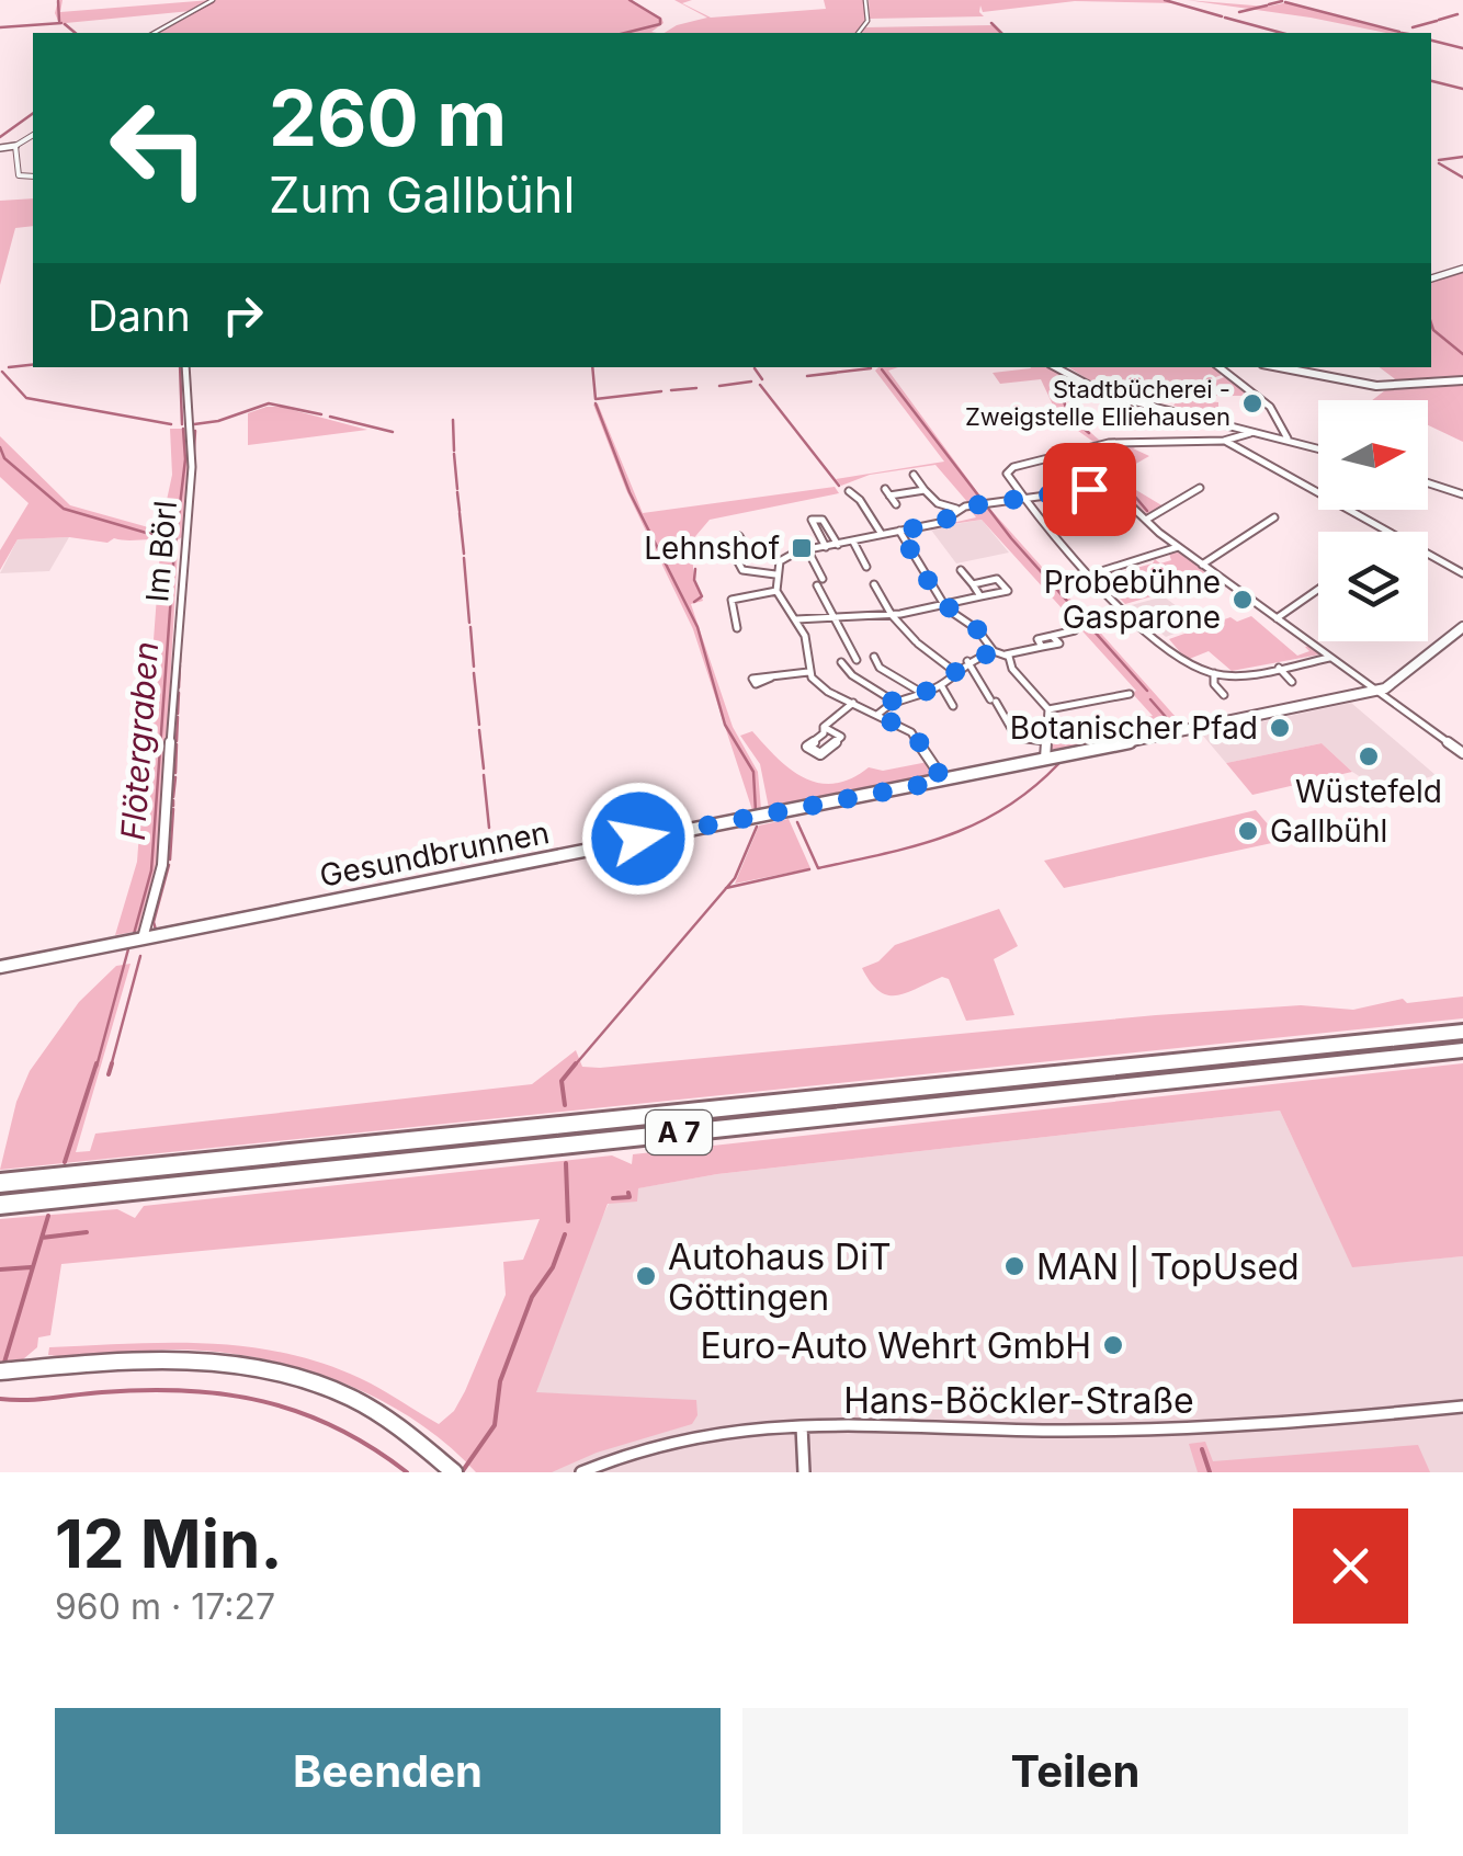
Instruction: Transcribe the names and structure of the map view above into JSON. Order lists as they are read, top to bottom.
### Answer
{
  "streets": {
    "highway": ["A 7"],
    "street": ["Im Börl", "Gesundbrunnen", "Hans-Böckler-Straße"]
  },
  "crossings": [
    ["Im Börl", "Gesundbrunnen"]
  ],
  "water": ["Flötergraben"],
  "places": {
    "other": [
      "Stadtbücherei - Zweigstelle Elliehausen",
      "Probebühne Gasparone",
      "Botanischer Pfad",
      "Wüstefeld",
      "Gallbühl",
      "MAN | TopUsed",
      "Autohaus DiT Göttingen",
      "Euro-Auto Wehrt GmbH"
    ],
    "transit": ["Lehnshof"]
  },
  "north": "right",
  "page": {
    "turn": ["260 m", "Zum Gallbühl"],
    "then": "Dann",
    "heading": ["12 Min.", "960 m · 17:27"],
    "buttons": ["Beenden", "Teilen"]
  }
}
